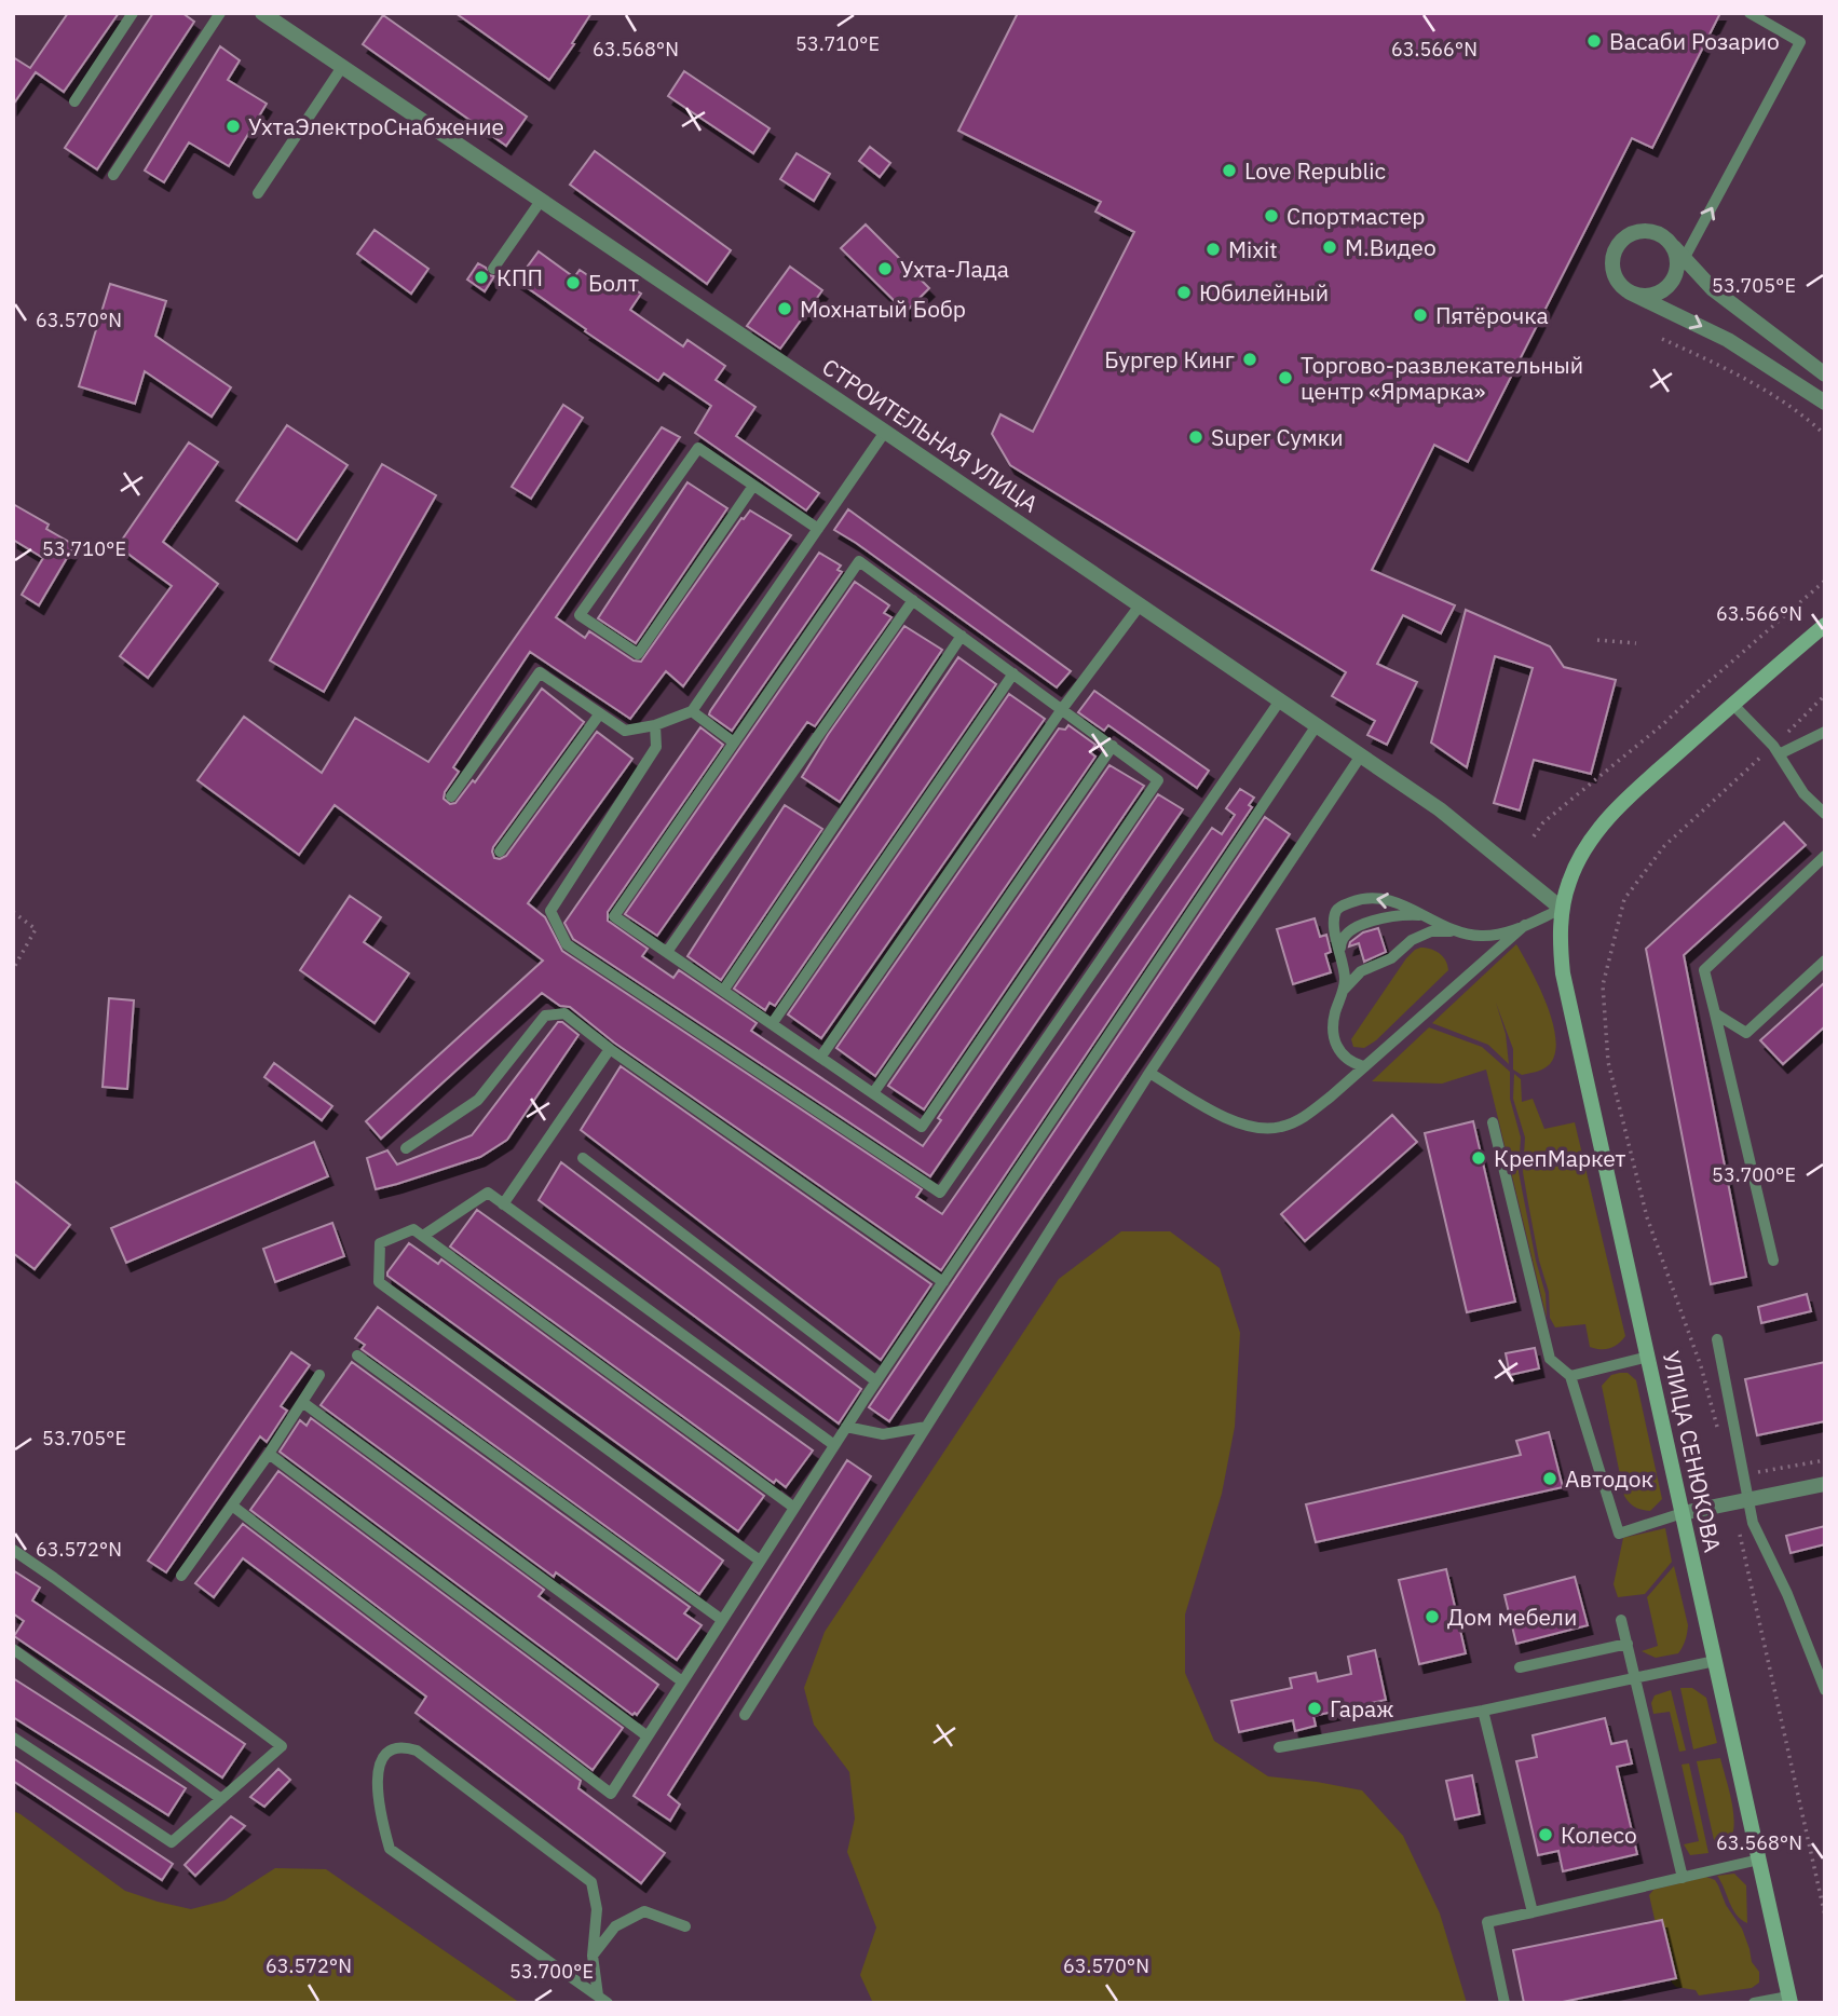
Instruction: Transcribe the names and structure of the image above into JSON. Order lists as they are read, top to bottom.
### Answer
{
  "streets": {
    "main road": ["УЛИЦА СЕНЮКОВА"],
    "street": ["СТРОИТЕЛЬНАЯ УЛИЦА"]
  },
  "crossings": [
    ["СТРОИТЕЛЬНАЯ УЛИЦА", "УЛИЦА СЕНЮКОВА"]
  ],
  "places": [
    "Васаби Розарио",
    "УхтаЭлектроСнабжение",
    "Love Republic",
    "Спортмастер",
    "М.Видео",
    "Mixit",
    "Ухта-Лада",
    "КПП",
    "Болт",
    "Юбилейный",
    "Мохнатый Бобр",
    "Пятёрочка",
    "Бургер Кинг",
    "Торгово-развлекательный центр «Ярмарка»",
    "Super Сумки",
    "КрепМаркет",
    "Автодок",
    "Дом мебели",
    "Гараж",
    "Колесо"
  ],
  "coordinates": [
    "53.710°E",
    "63.566°N",
    "63.568°N",
    "53.705°E",
    "63.570°N",
    "53.700°E",
    "63.572°N"
  ]
}
